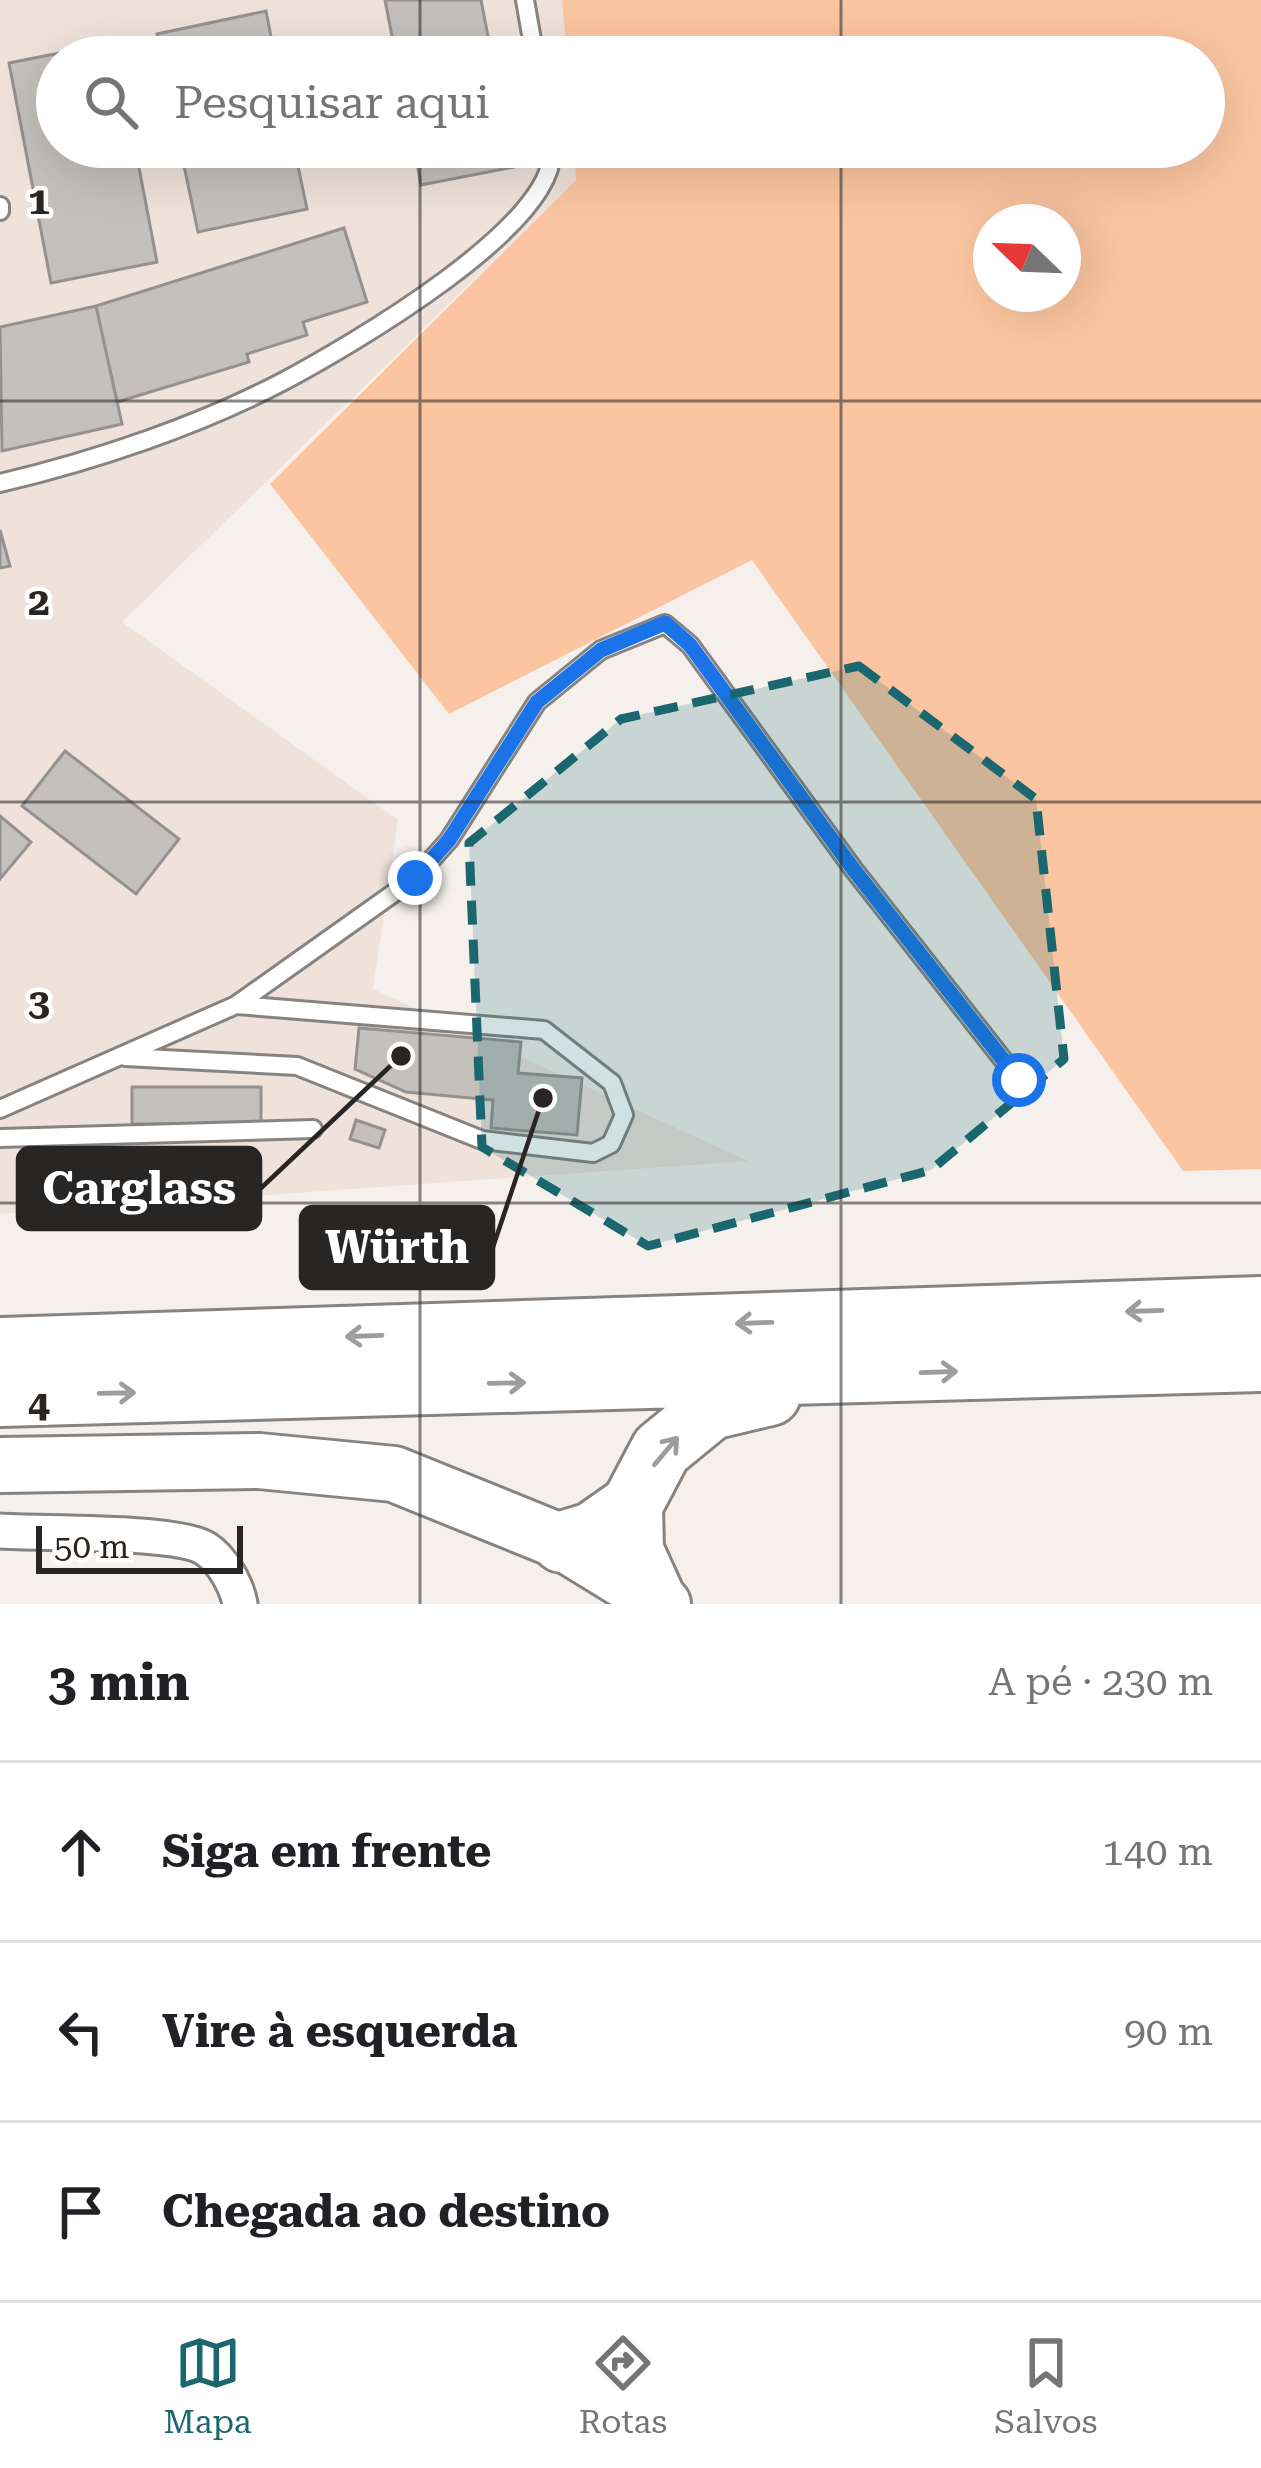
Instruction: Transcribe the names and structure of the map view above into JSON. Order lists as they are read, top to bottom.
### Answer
{
  "places": ["Carglass", "Würth"],
  "scale_bar": "50 m",
  "north": "top left",
  "page": {
    "search": "Pesquisar aqui",
    "scale": "50 m",
    "heading": ["3 min", "A pé · 230 m"],
    "list": [
      ["Siga em frente", "140 m"],
      ["Vire à esquerda", "90 m"],
      "Chegada ao destino"
    ],
    "nav": ["Mapa", "Rotas", "Salvos"]
  },
  "grid": {
    "rows": [
      "1",
      "2",
      "3",
      "4"
    ]
  }
}
